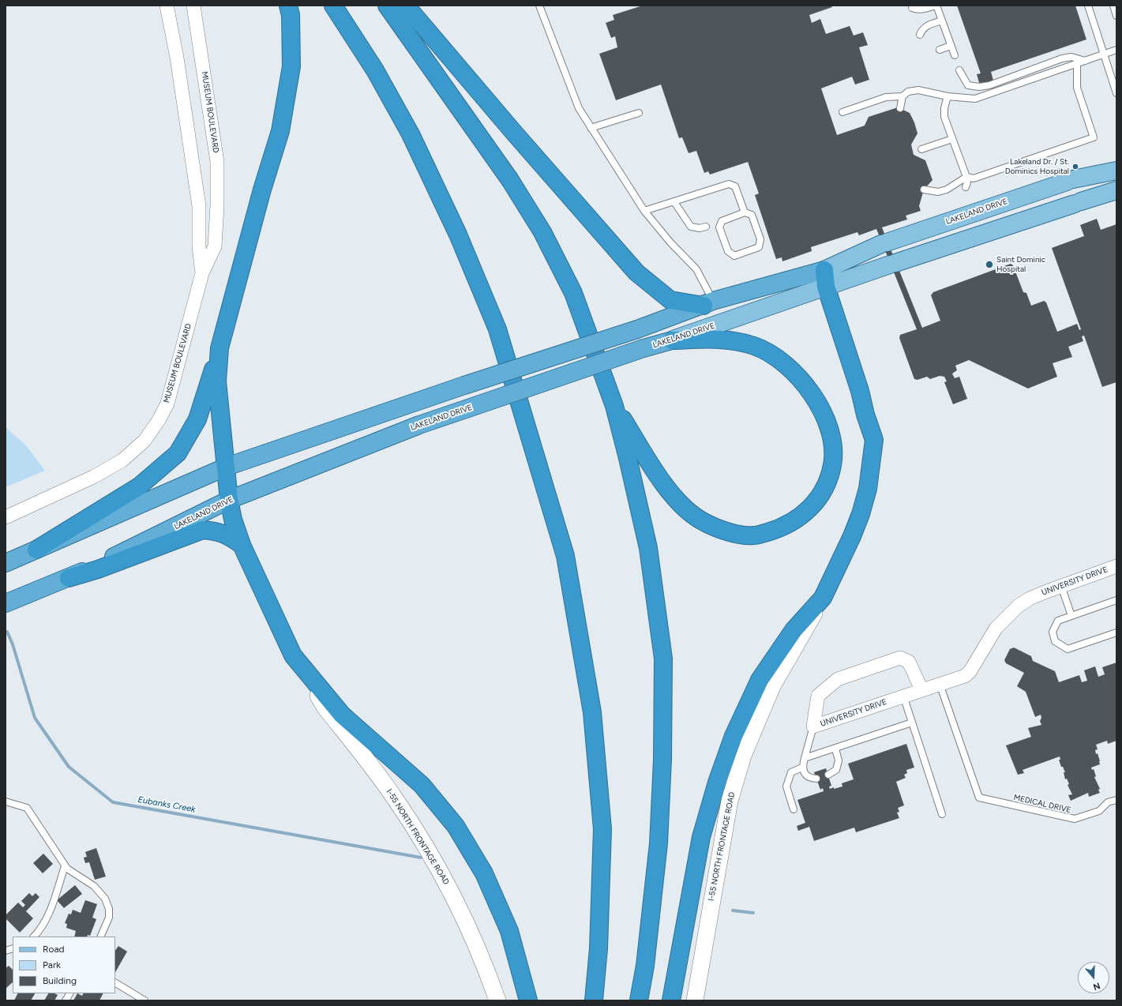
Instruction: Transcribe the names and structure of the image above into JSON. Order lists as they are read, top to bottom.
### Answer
{
  "streets": {
    "highway": ["LAKELAND DRIVE"],
    "street": ["MUSEUM BOULEVARD", "UNIVERSITY DRIVE", "I-55 NORTH FRONTAGE ROAD"],
    "lane": ["MEDICAL DRIVE"]
  },
  "crossings": [
    ["UNIVERSITY DRIVE", "MEDICAL DRIVE"]
  ],
  "water": ["Eubanks Creek"],
  "places": ["Lakeland Dr. / St. Dominics Hospital", "Saint Dominic Hospital"],
  "legend": ["Road", "Park", "Building"],
  "north": "bottom"
}
